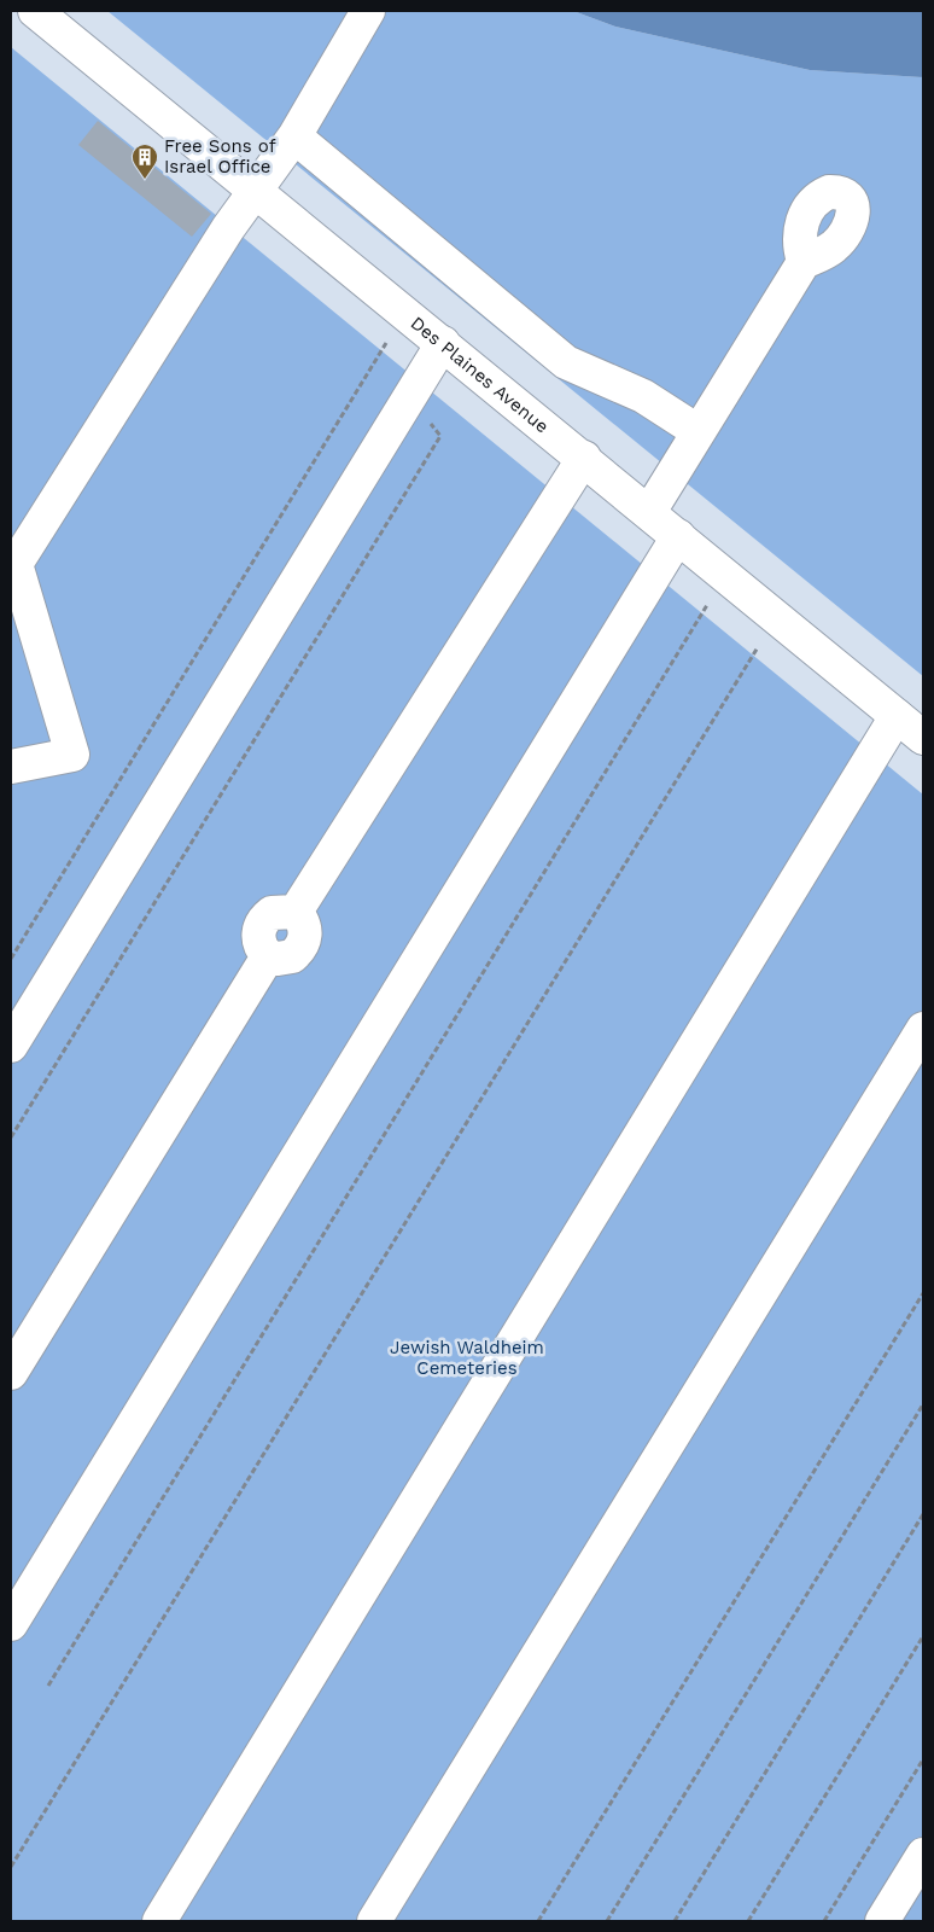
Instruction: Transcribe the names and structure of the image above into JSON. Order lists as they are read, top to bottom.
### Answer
{
  "streets": {
    "main road": ["Des Plaines Avenue"]
  },
  "parks": ["Jewish Waldheim Cemeteries"],
  "places": {
    "building": ["Free Sons of Israel Office"]
  }
}
